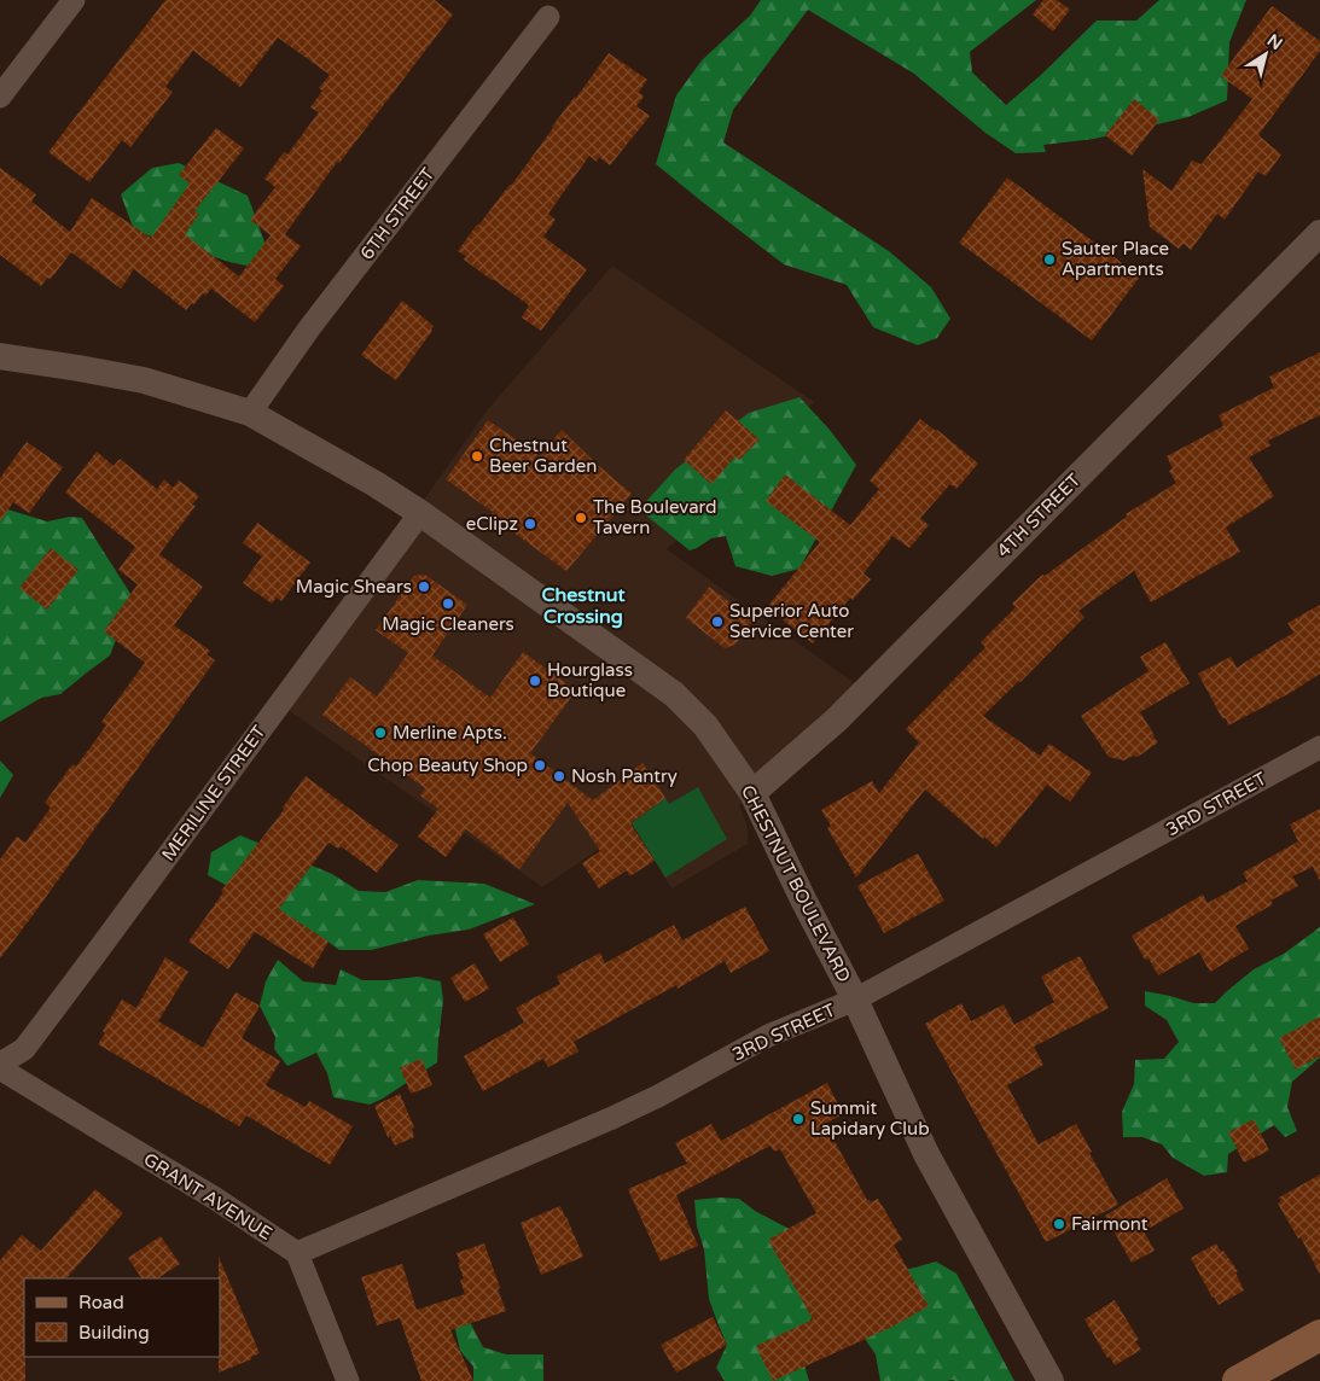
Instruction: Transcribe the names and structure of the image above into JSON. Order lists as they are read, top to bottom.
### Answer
{
  "streets": {
    "street": [
      "6TH STREET",
      "4TH STREET",
      "MERILINE STREET",
      "3RD STREET",
      "CHESTNUT BOULEVARD",
      "GRANT AVENUE"
    ]
  },
  "crossings": [
    ["6TH STREET", "CHESTNUT BOULEVARD"],
    ["4TH STREET", "CHESTNUT BOULEVARD"],
    ["MERILINE STREET", "CHESTNUT BOULEVARD"],
    ["3RD STREET", "CHESTNUT BOULEVARD"],
    ["3RD STREET", "GRANT AVENUE"]
  ],
  "districts": ["Chestnut Crossing"],
  "places": [
    "Sauter Place Apartments",
    "Chestnut Beer Garden",
    "The Boulevard Tavern",
    "eClipz",
    "Magic Shears",
    "Magic Cleaners",
    "Superior Auto Service Center",
    "Hourglass Boutique",
    "Merline Apts.",
    "Chop Beauty Shop",
    "Nosh Pantry",
    "Summit Lapidary Club",
    "Fairmont"
  ],
  "legend": ["Road", "Building"],
  "north": "top right"
}
